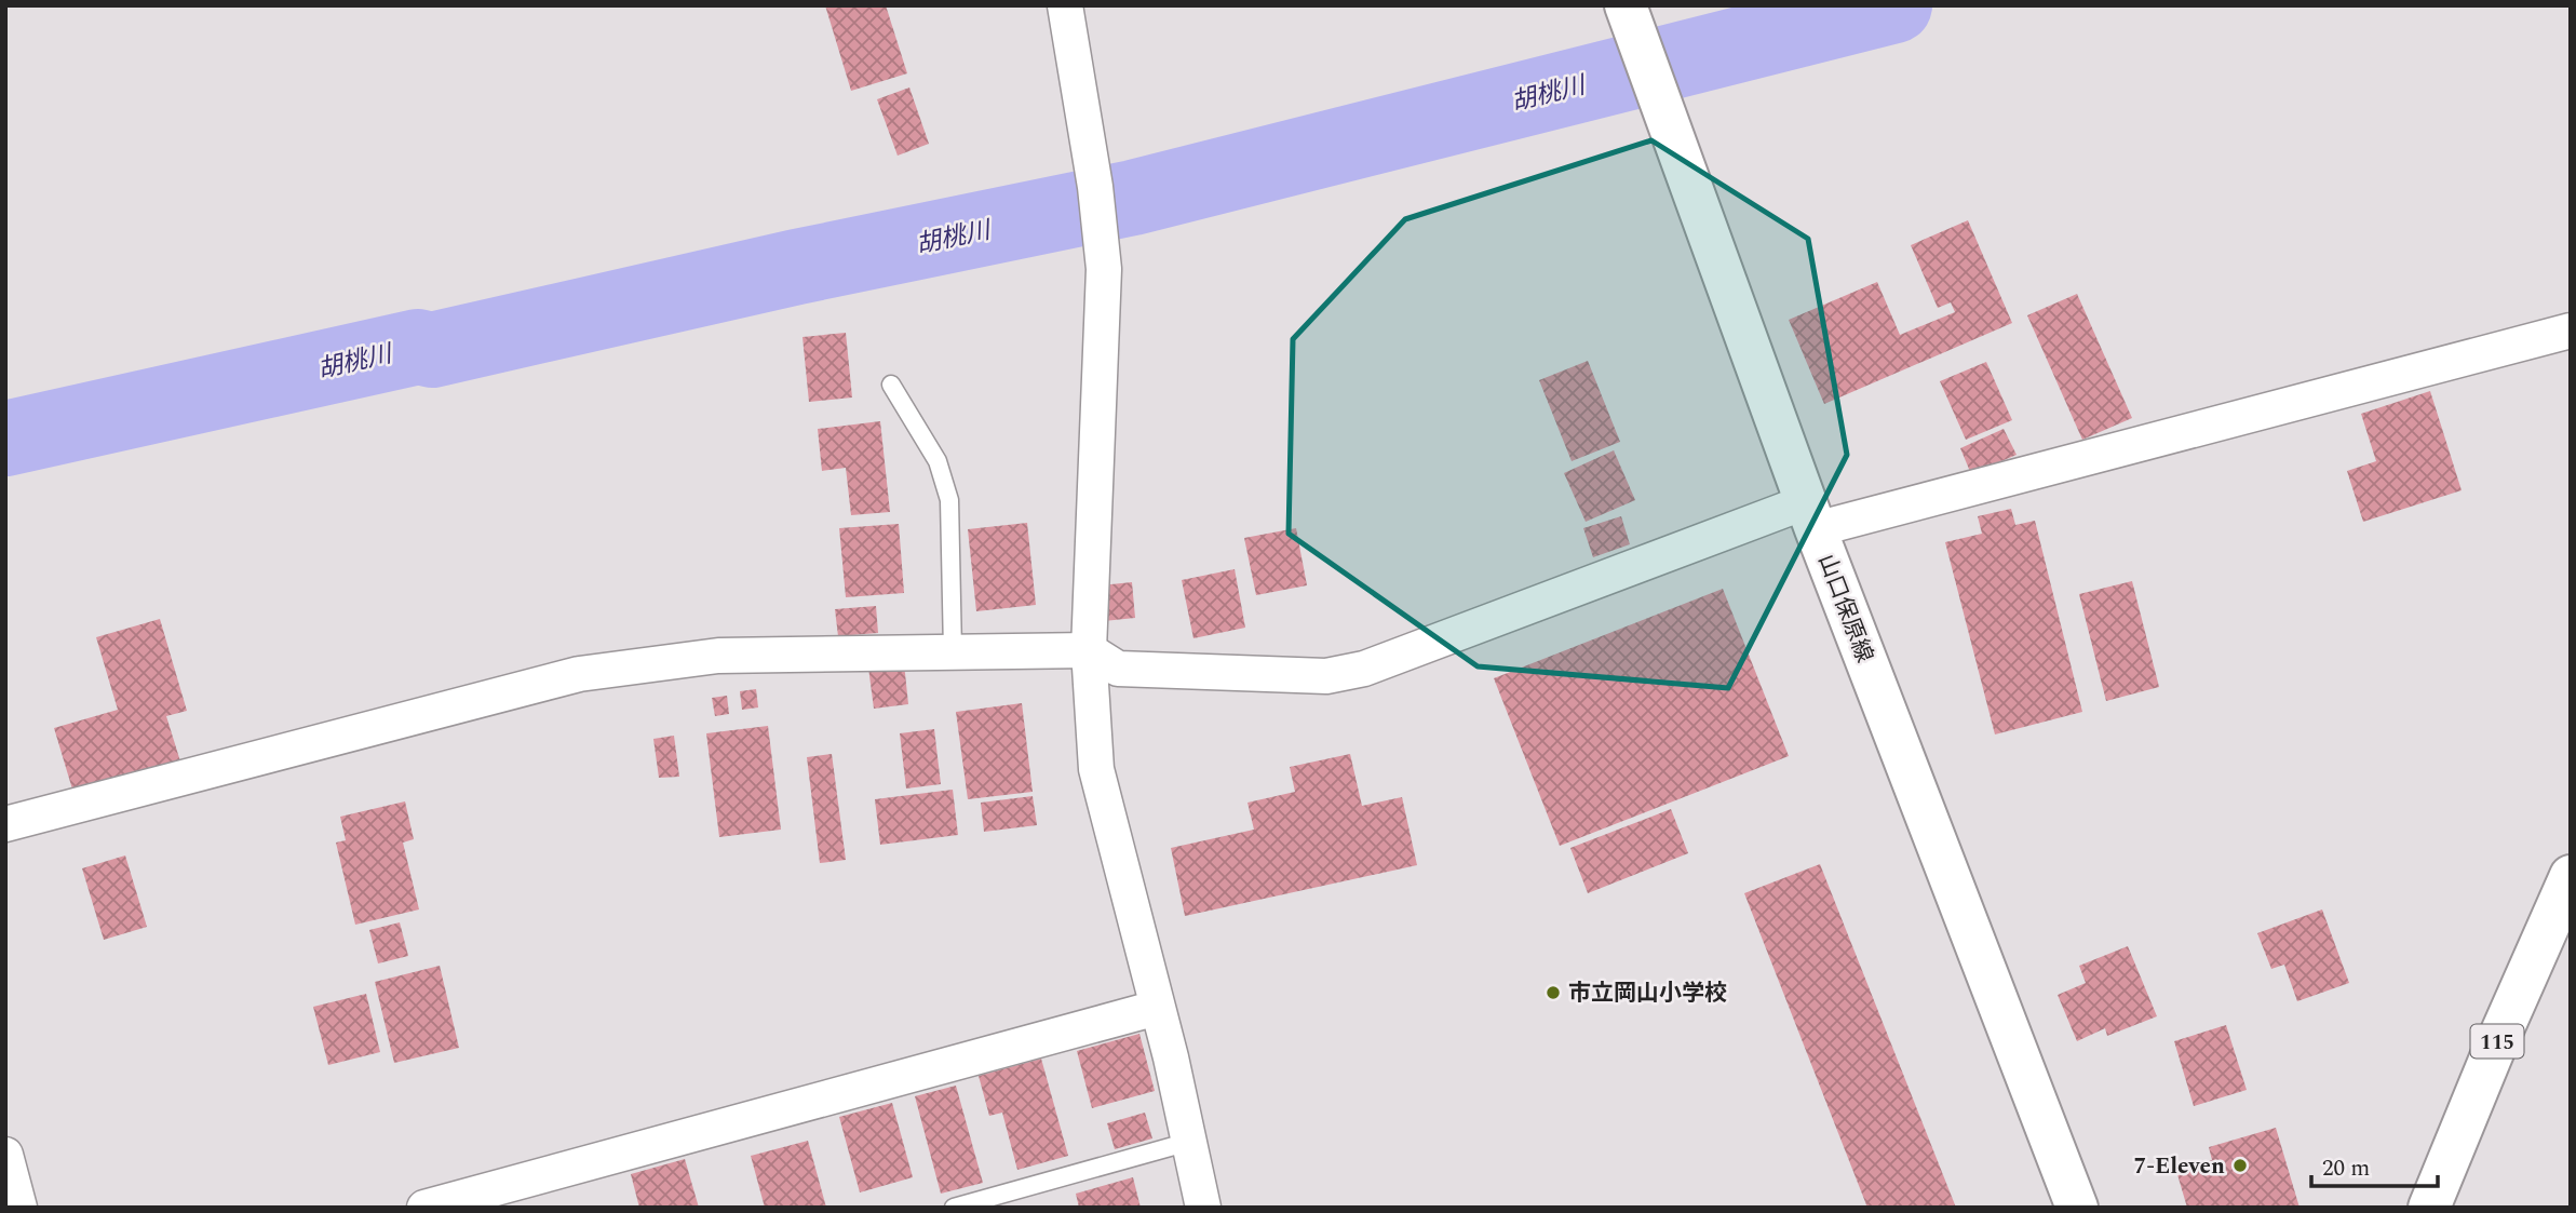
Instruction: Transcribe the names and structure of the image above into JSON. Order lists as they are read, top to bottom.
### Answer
{
  "streets": {
    "main road": ["山口保原線", "115"]
  },
  "water": ["胡桃川"],
  "places": ["市立岡山小学校", "7-Eleven"],
  "scale_bar": "20 m"
}
